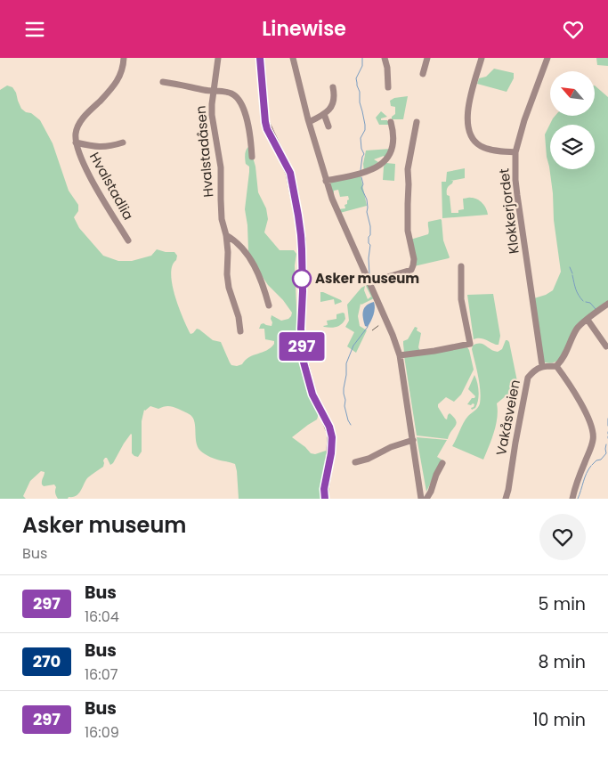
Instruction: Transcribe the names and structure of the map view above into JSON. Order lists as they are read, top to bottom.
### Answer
{
  "streets": {
    "street": [
      "Hvalstadåsen",
      "Hvalstadlia",
      "Klokkerjordet",
      "Vakåsveien"
    ]
  },
  "crossings": [
    ["Klokkerjordet", "Vakåsveien"]
  ],
  "places": ["Asker museum"],
  "lines": ["bus line 297"],
  "north": "top left",
  "page": {
    "header": "Linewise",
    "on_map": "297",
    "heading": ["Asker museum", "Bus"],
    "list": [
      {
        "mark": "297",
        "name": "Bus",
        "note": "16:04",
        "value": "5 min"
      },
      {
        "mark": "270",
        "name": "Bus",
        "note": "16:07",
        "value": "8 min"
      },
      {
        "mark": "297",
        "name": "Bus",
        "note": "16:09",
        "value": "10 min"
      }
    ]
  }
}
